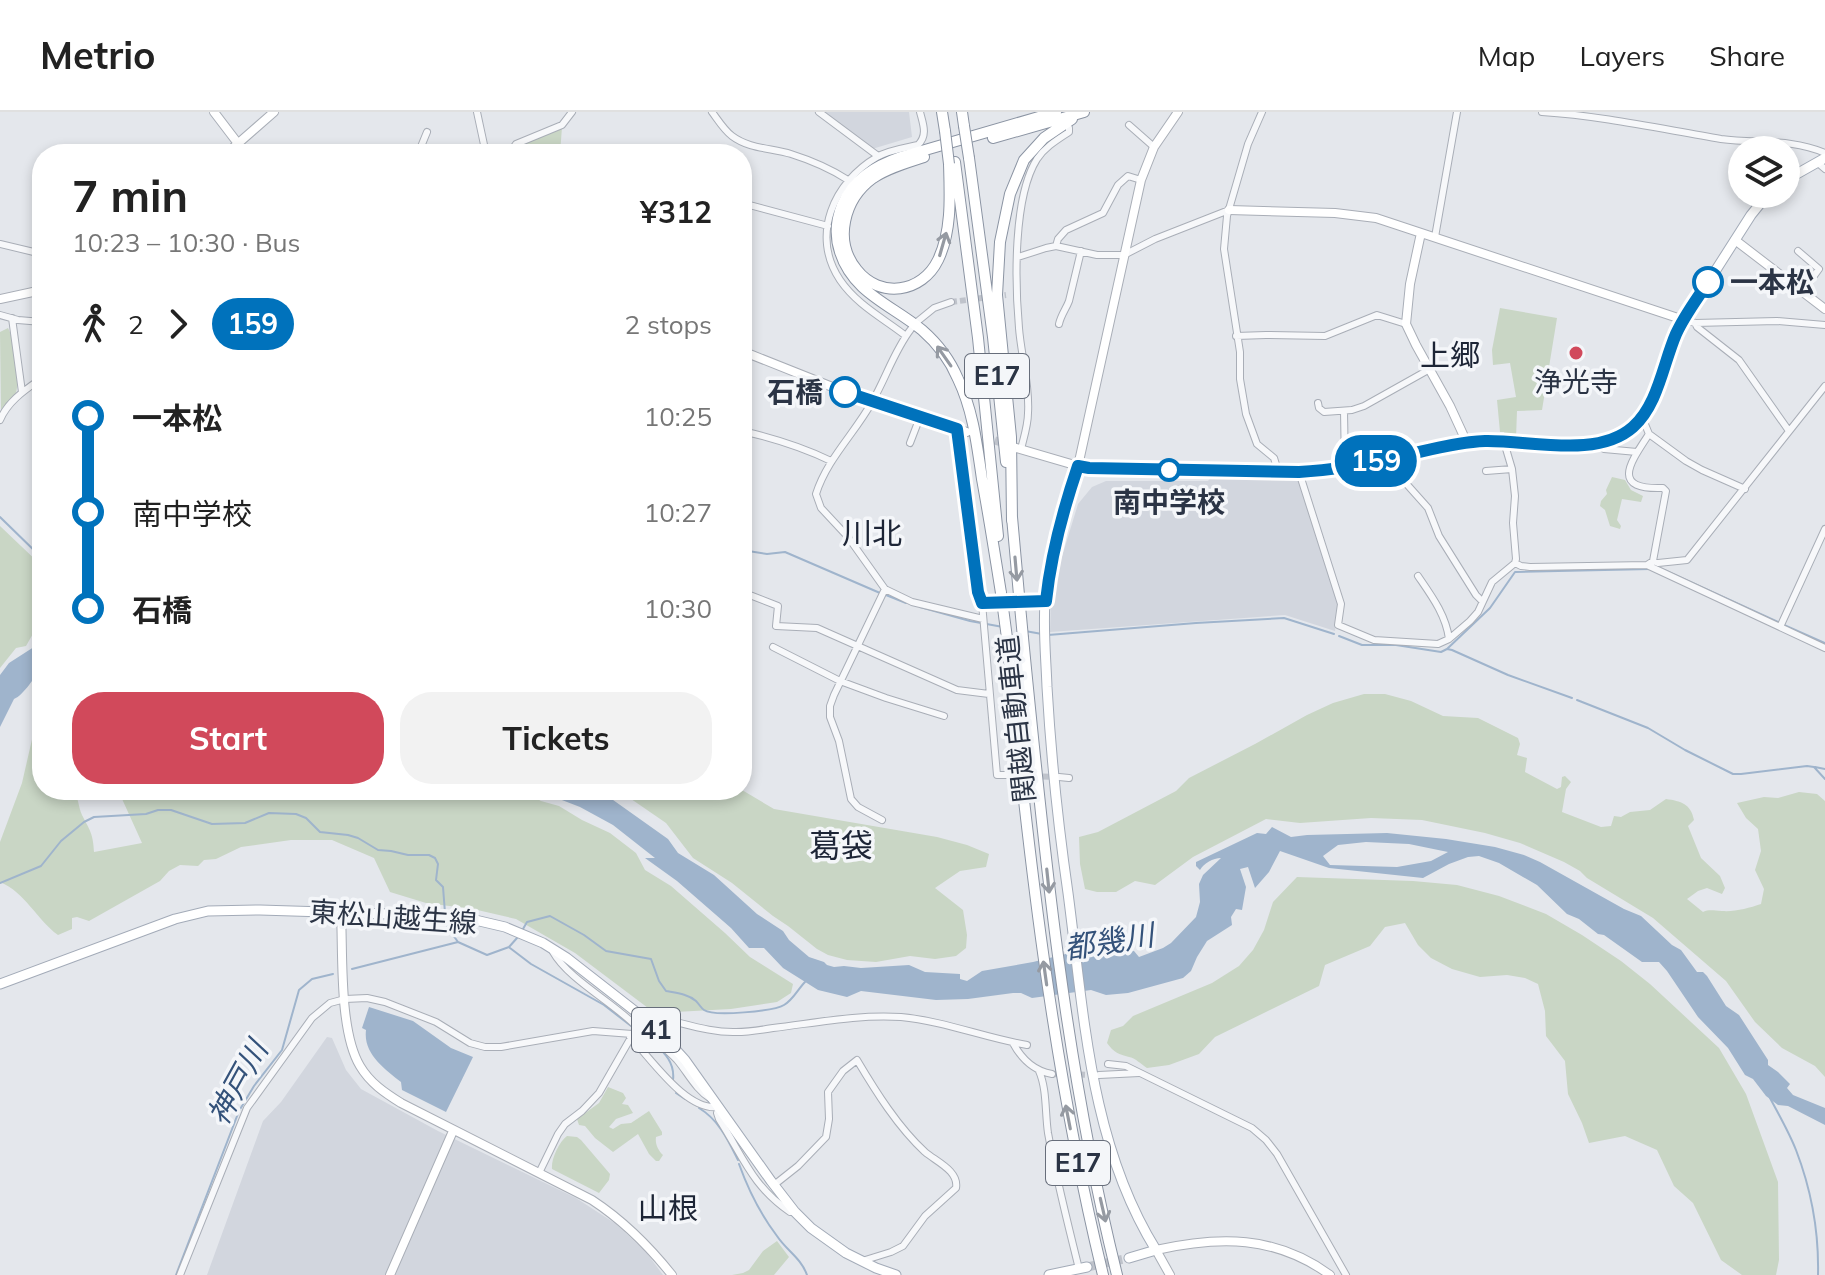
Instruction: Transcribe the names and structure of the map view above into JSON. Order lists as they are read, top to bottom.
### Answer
{
  "streets": {
    "highway": ["E17", "関越自動車道"],
    "main road": ["東松山越生線", "41"]
  },
  "districts": [
    "上郷",
    "川北",
    "葛袋",
    "山根"
  ],
  "water": ["都幾川", "神戸川"],
  "places": [
    "一本松",
    "浄光寺",
    "石橋",
    "南中学校"
  ],
  "lines": ["bus line 159"],
  "page": {
    "header": "Metrio",
    "nav": ["Map", "Layers", "Share"],
    "on_map": "159",
    "heading": ["7 min", "10:23 – 10:30 · Bus", "¥312"],
    "legs": ["2", "159", "2 stops"],
    "list": [
      {
        "name": "一本松",
        "value": "10:25"
      },
      {
        "name": "南中学校",
        "value": "10:27"
      },
      {
        "name": "石橋",
        "value": "10:30"
      }
    ],
    "buttons": ["Start", "Tickets"]
  }
}
